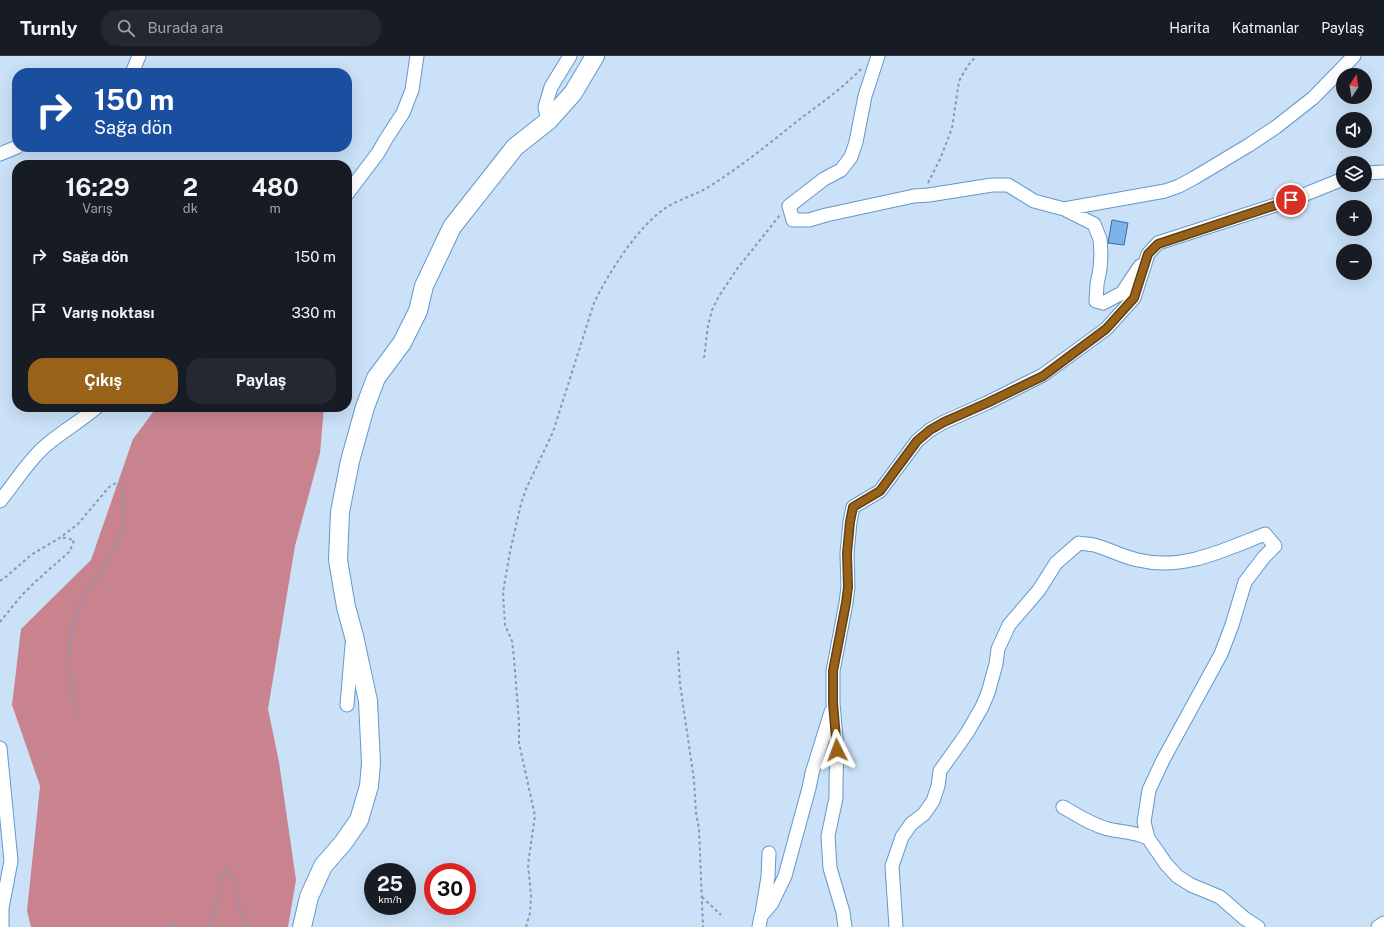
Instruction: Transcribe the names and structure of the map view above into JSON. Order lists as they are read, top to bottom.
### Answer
{
  "north": "top",
  "page": {
    "header": "Turnly",
    "search": "Burada ara",
    "nav": ["Harita", "Katmanlar", "Paylaş"],
    "map_buttons": ["+", "−"],
    "turn": ["150 m", "Sağa dön"],
    "eta": [
      "16:29",
      "Varış",
      "2",
      "dk",
      "480",
      "m"
    ],
    "list": [
      {
        "name": "Sağa dön",
        "value": "150 m"
      },
      {
        "name": "Varış noktası",
        "value": "330 m"
      }
    ],
    "buttons": ["Çıkış", "Paylaş"],
    "speed": "25 km/h",
    "limit": "30"
  }
}
